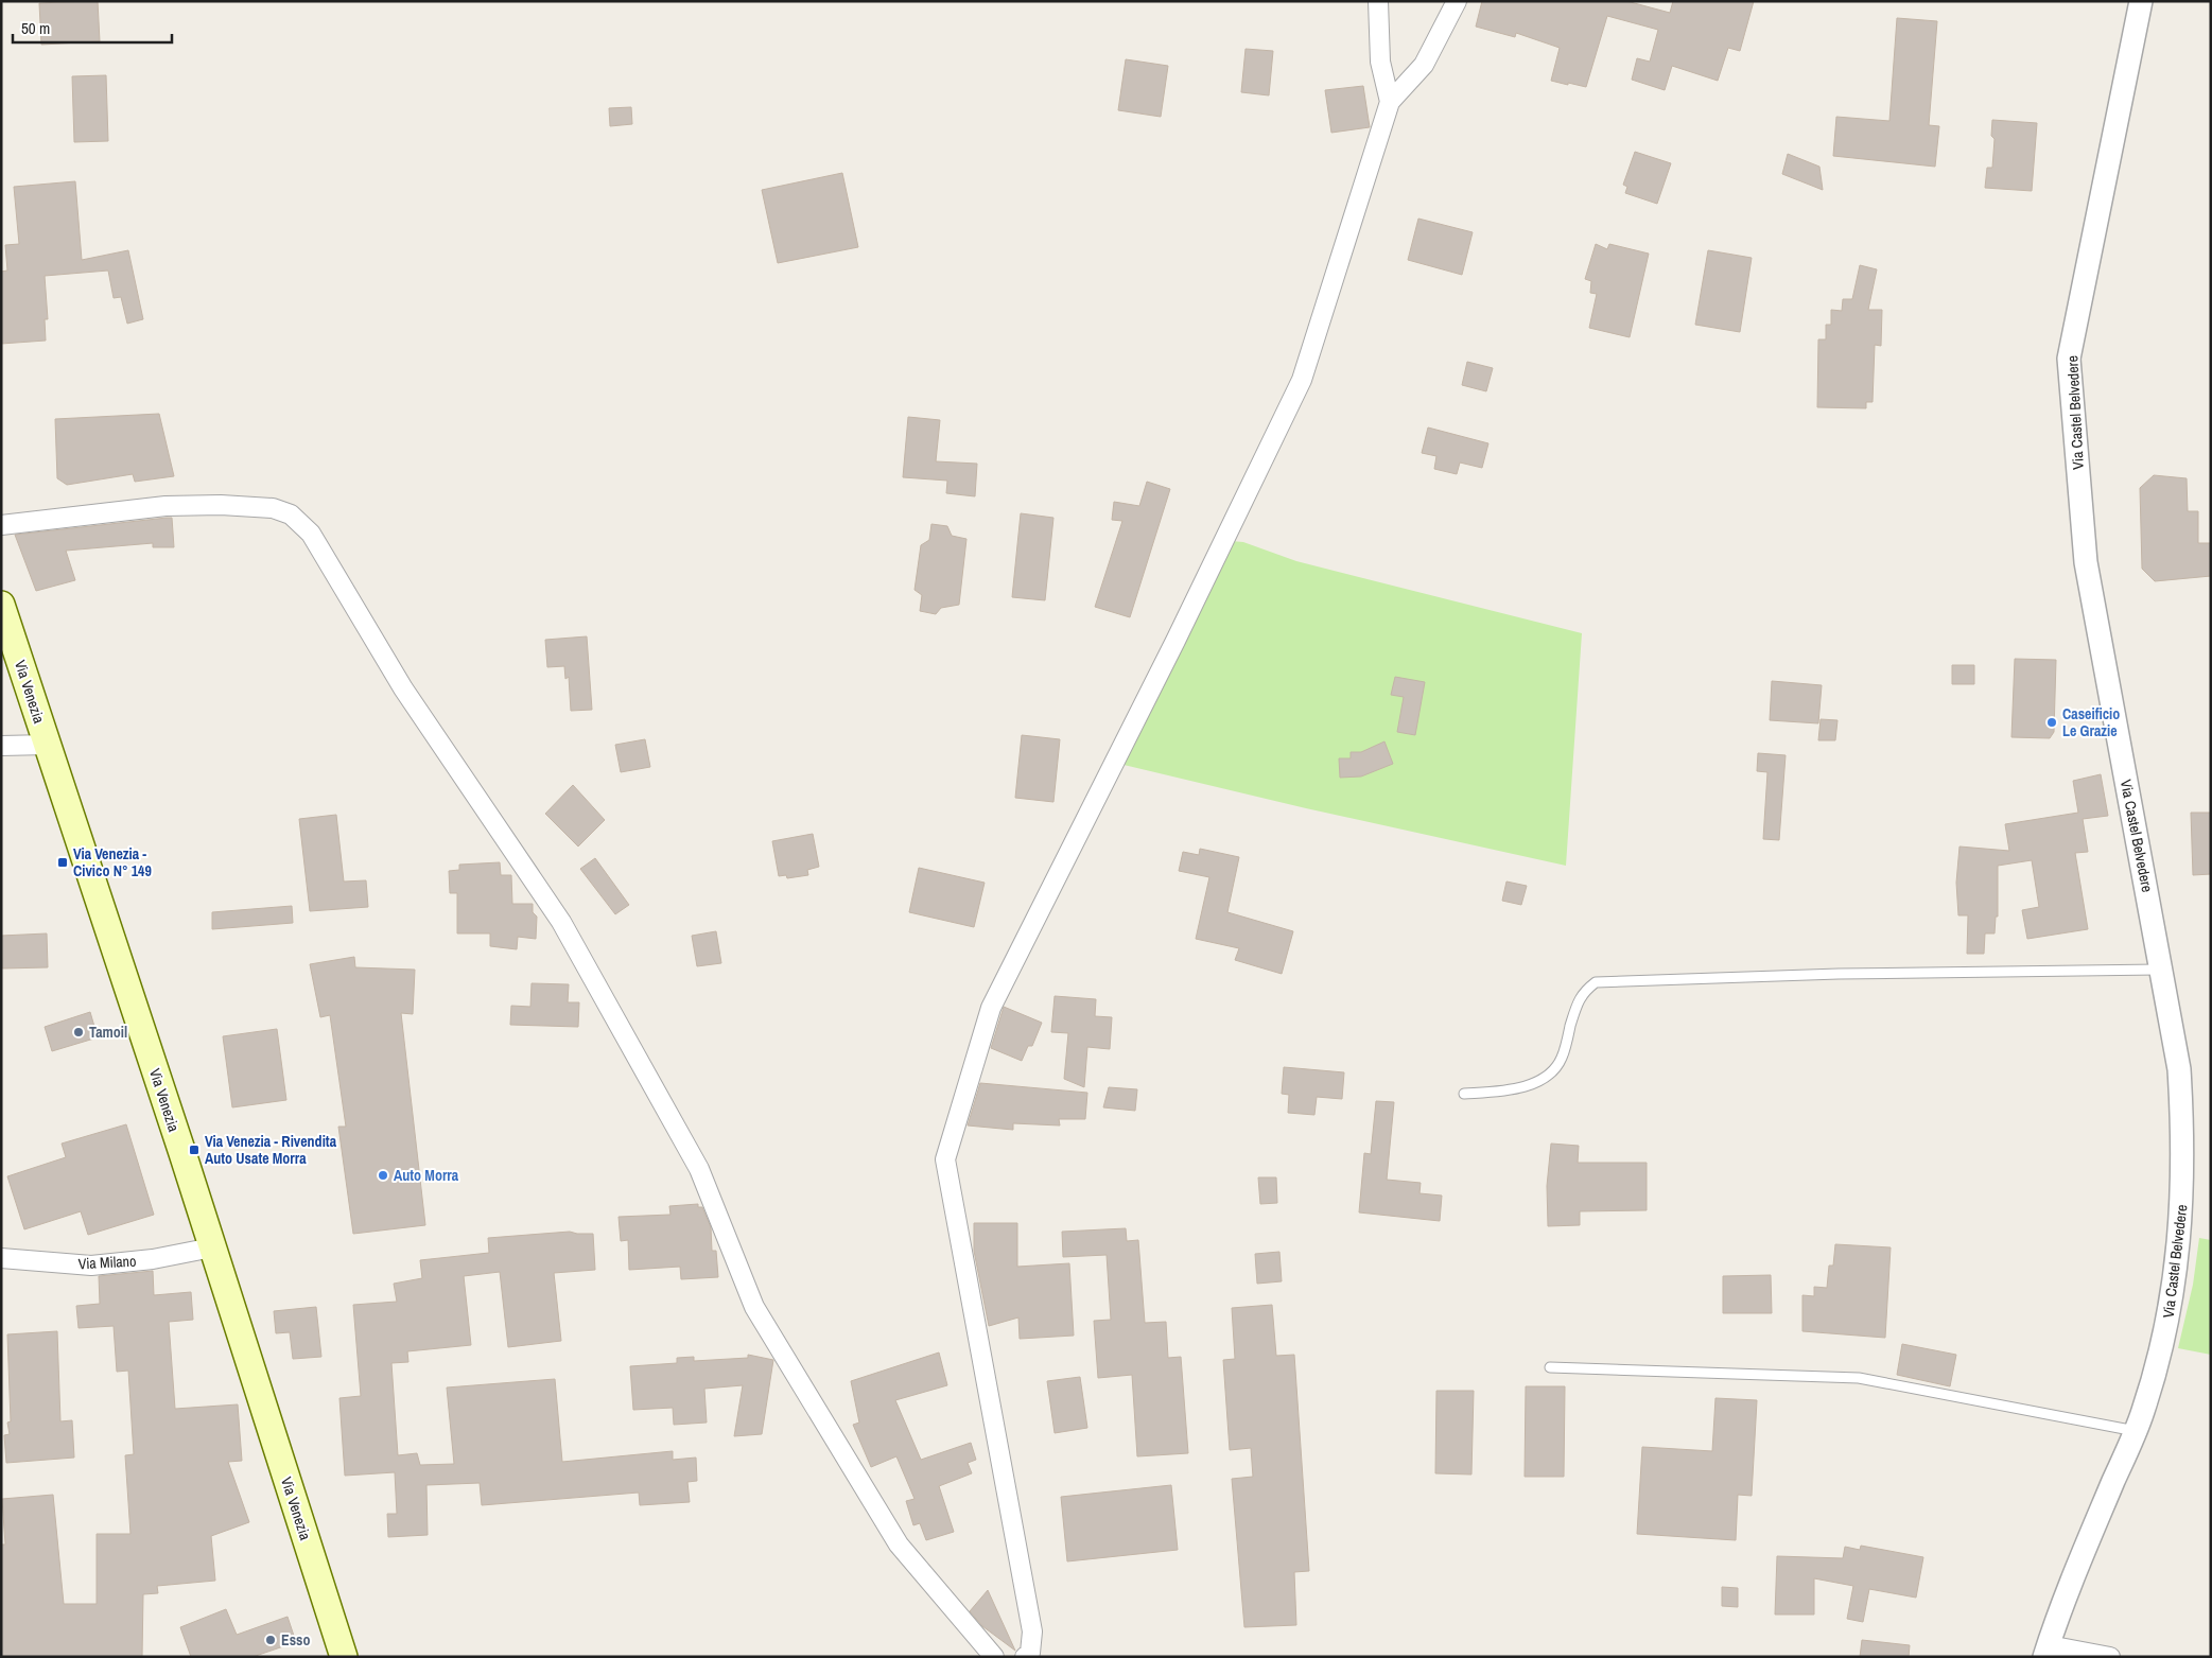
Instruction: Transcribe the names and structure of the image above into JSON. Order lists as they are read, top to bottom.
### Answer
{
  "streets": {
    "main road": ["Via Venezia"],
    "street": ["Via Castel Belvedere", "Via Milano"]
  },
  "crossings": [
    ["Via Venezia", "Via Milano"]
  ],
  "places": {
    "other": [
      "Caseificio Le Grazie",
      "Tamoil",
      "Auto Morra",
      "Esso"
    ],
    "transit": ["Via Venezia - Civico N° 149", "Via Venezia - Rivendita Auto Usate Morra"]
  },
  "scale_bar": "50 m"
}
